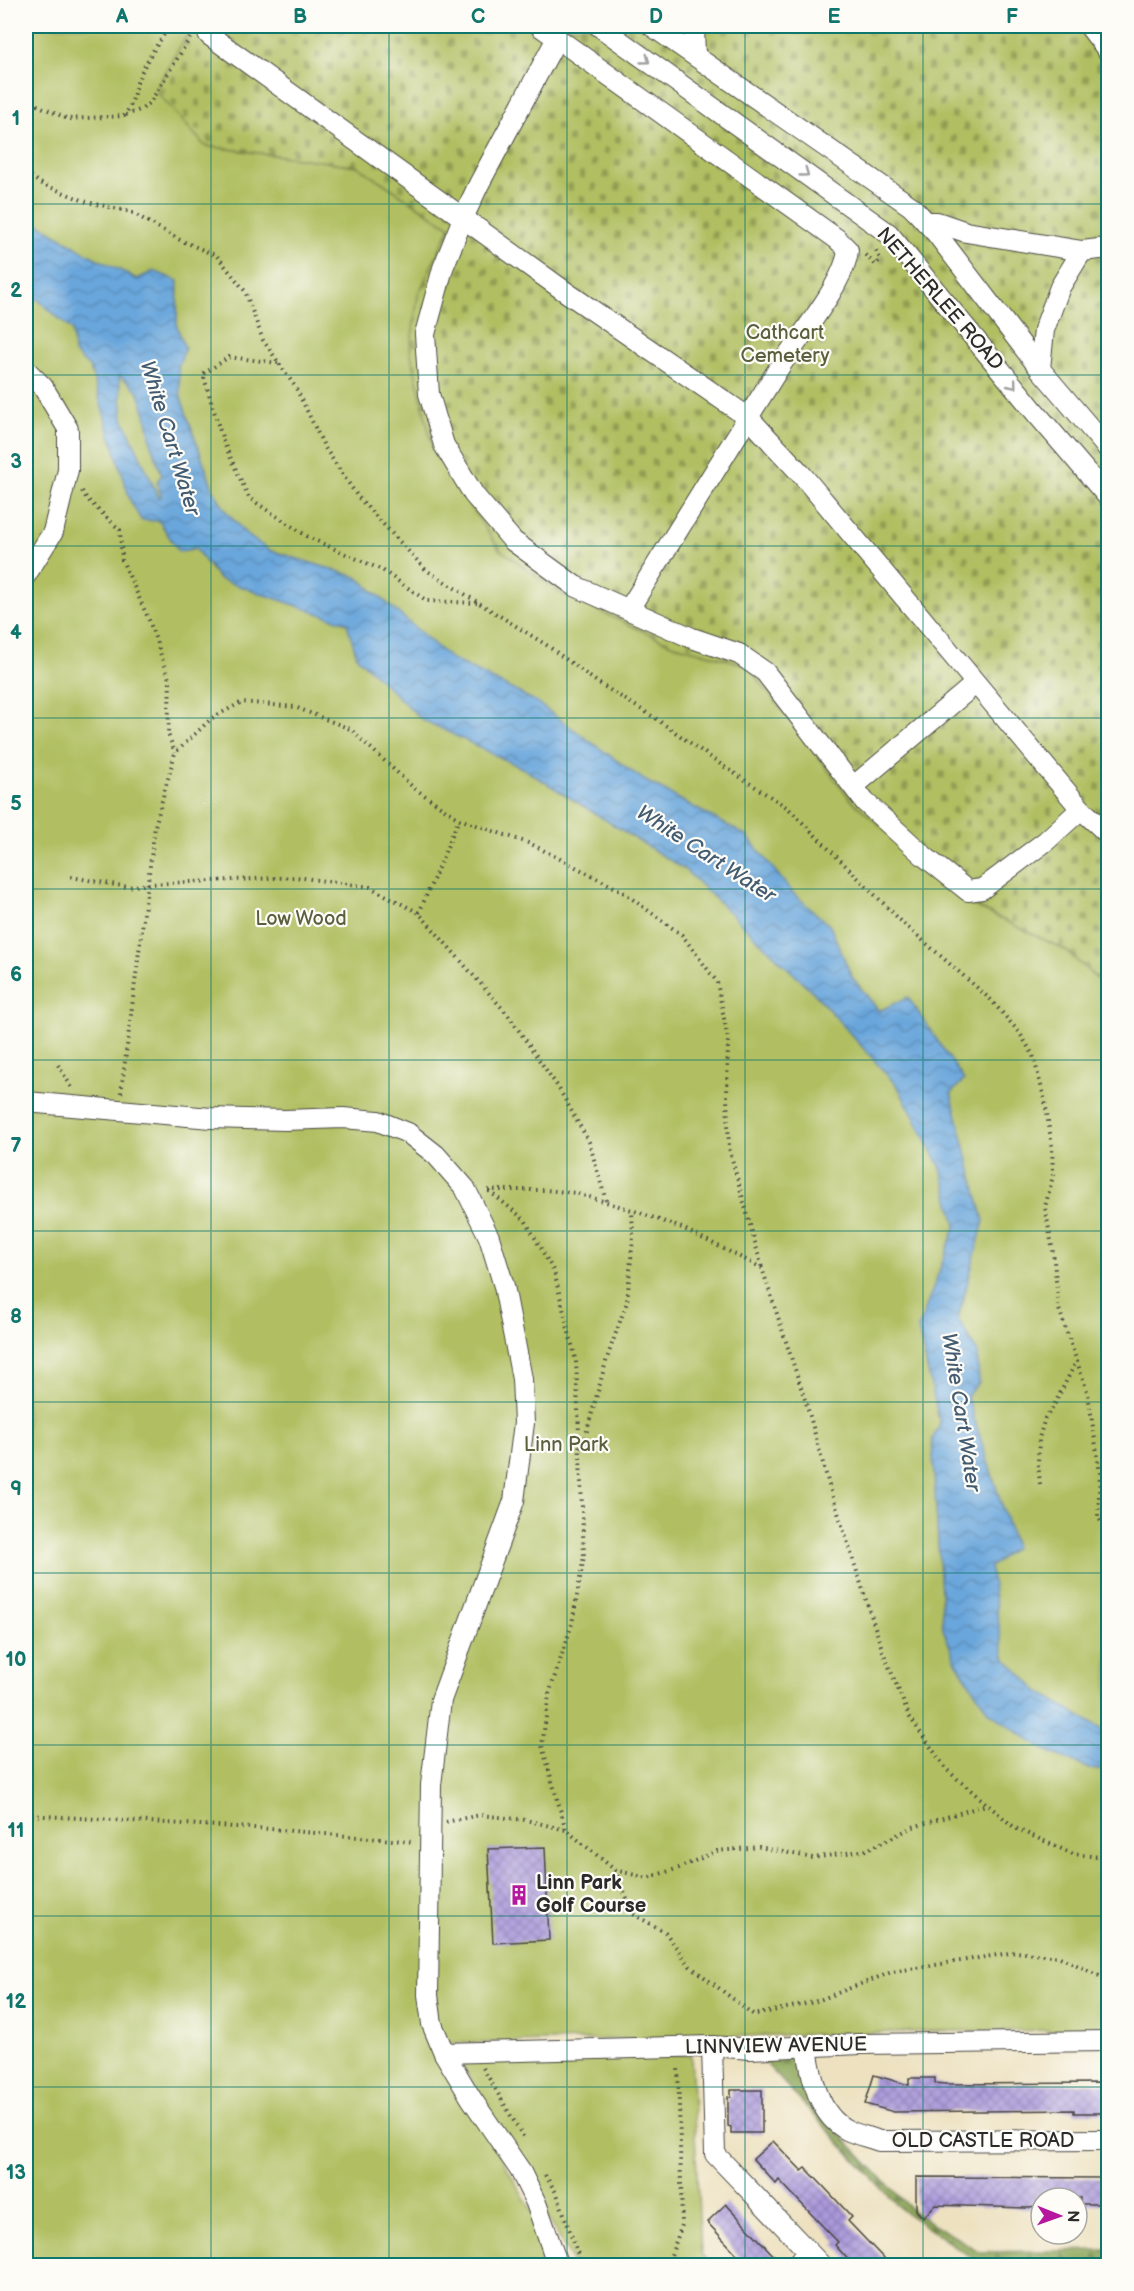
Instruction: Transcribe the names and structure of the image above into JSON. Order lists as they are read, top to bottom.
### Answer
{
  "streets": {
    "street": ["NETHERLEE ROAD", "LINNVIEW AVENUE", "OLD CASTLE ROAD"]
  },
  "crossings": [
    ["LINNVIEW AVENUE", "OLD CASTLE ROAD"]
  ],
  "water": ["White Cart Water"],
  "parks": ["Cathcart Cemetery", "Low Wood", "Linn Park"],
  "places": {
    "building": ["Linn Park Golf Course"]
  },
  "north": "right",
  "grid": {
    "columns": [
      "A",
      "B",
      "C",
      "D",
      "E",
      "F"
    ],
    "rows": [
      "1",
      "2",
      "3",
      "4",
      "5",
      "6",
      "7",
      "8",
      "9",
      "10",
      "11",
      "12",
      "13"
    ]
  }
}
